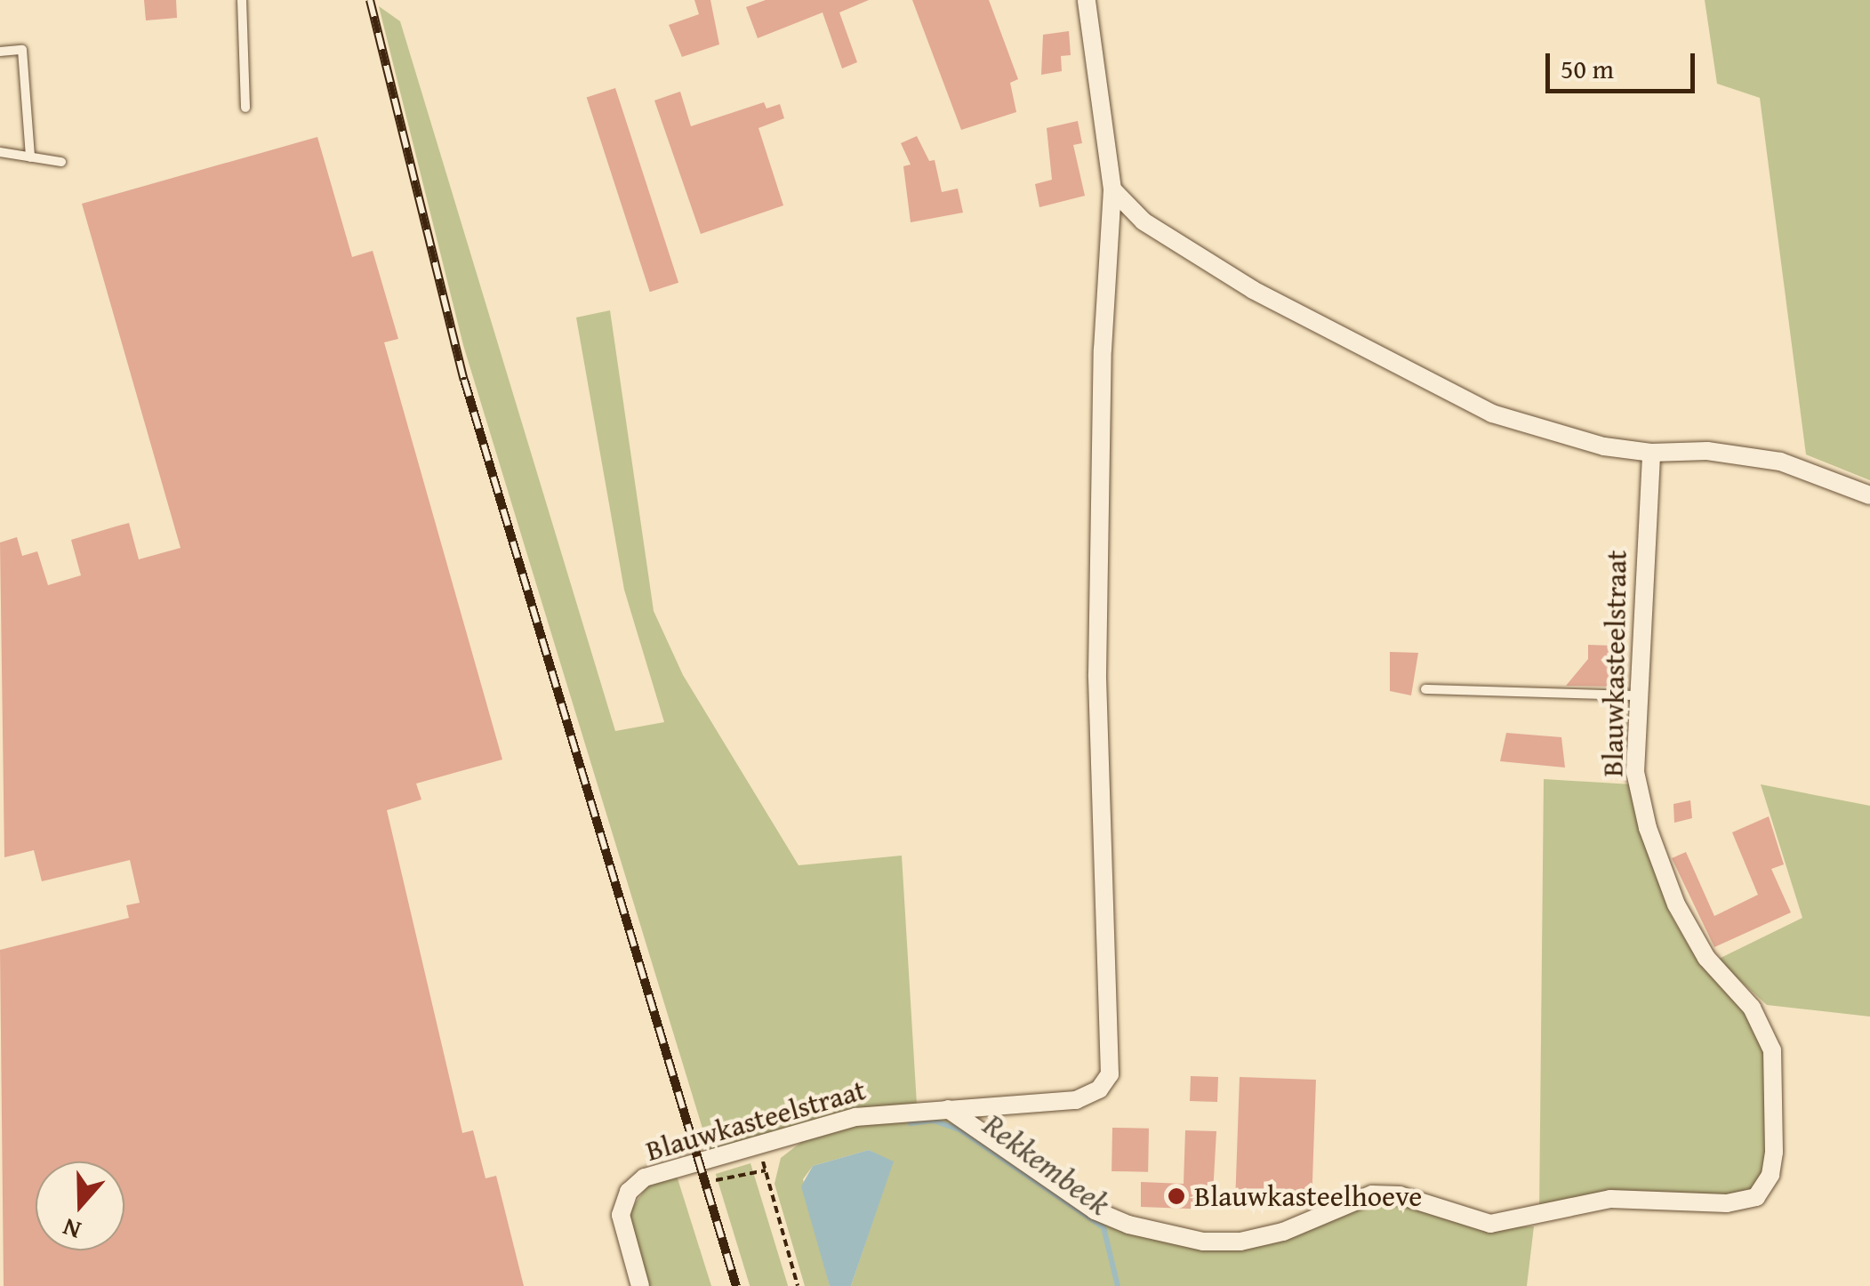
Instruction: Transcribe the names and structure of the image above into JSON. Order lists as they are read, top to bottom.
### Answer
{
  "streets": {
    "street": ["Blauwkasteelstraat"]
  },
  "water": ["Rekkembeek"],
  "places": ["Blauwkasteelhoeve"],
  "scale_bar": "50 m",
  "north": "bottom"
}
